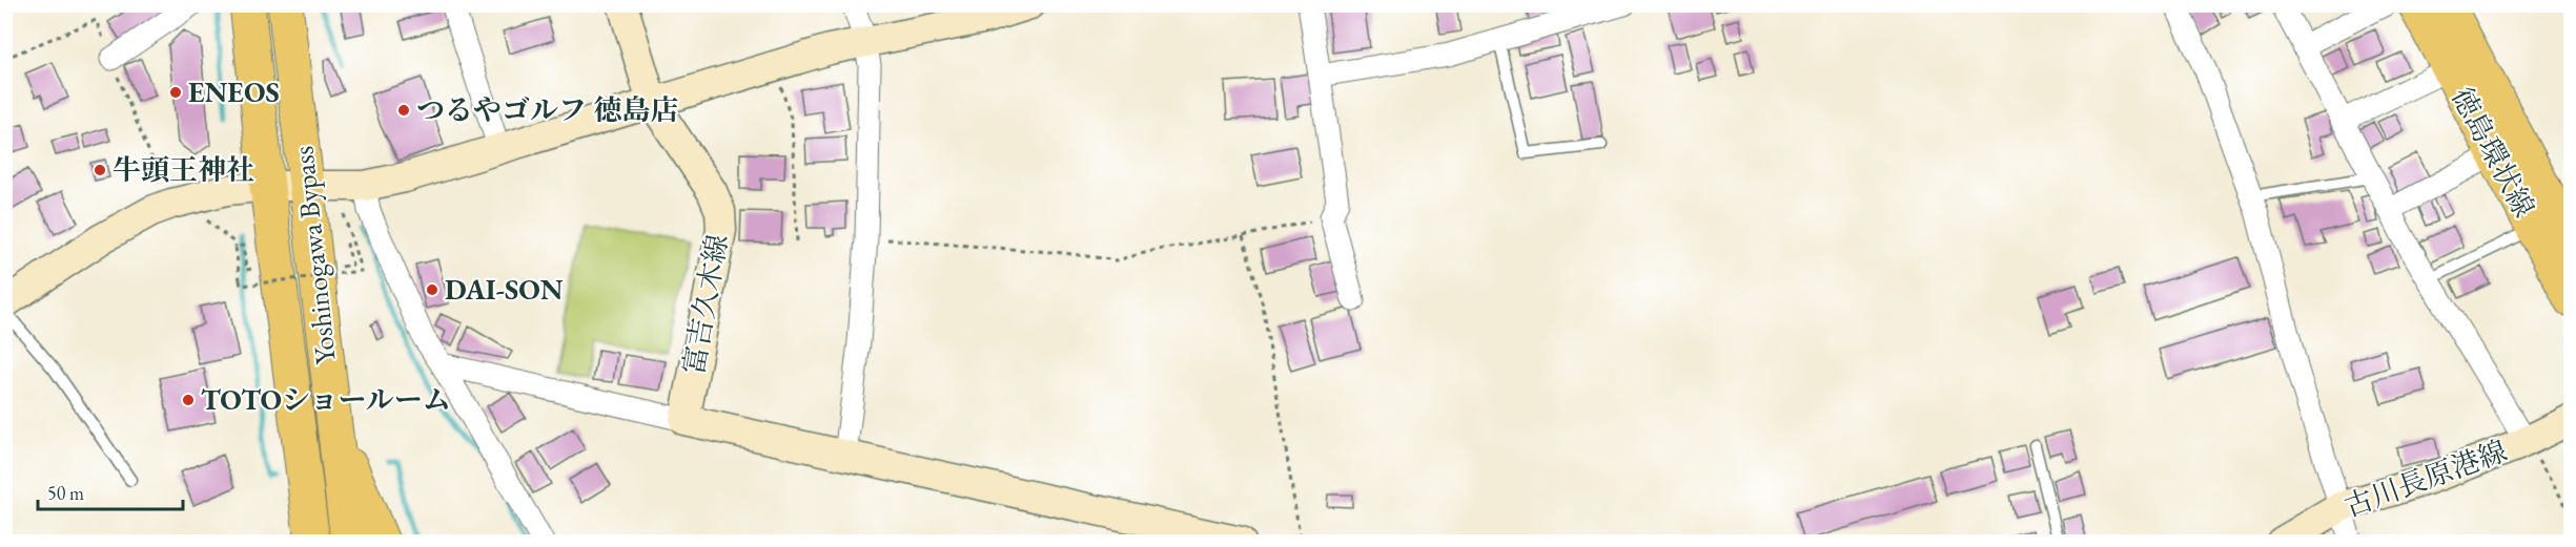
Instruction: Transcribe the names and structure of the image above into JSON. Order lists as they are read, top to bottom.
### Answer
{
  "streets": {
    "main road": [
      "徳島環状線",
      "Yoshinogawa Bypass",
      "富吉久木線",
      "古川長原港線"
    ]
  },
  "places": [
    "ENEOS",
    "つるやゴルフ 徳島店",
    "牛頭王神社",
    "DAI-SON",
    "TOTOショールーム"
  ],
  "scale_bar": "50 m"
}
